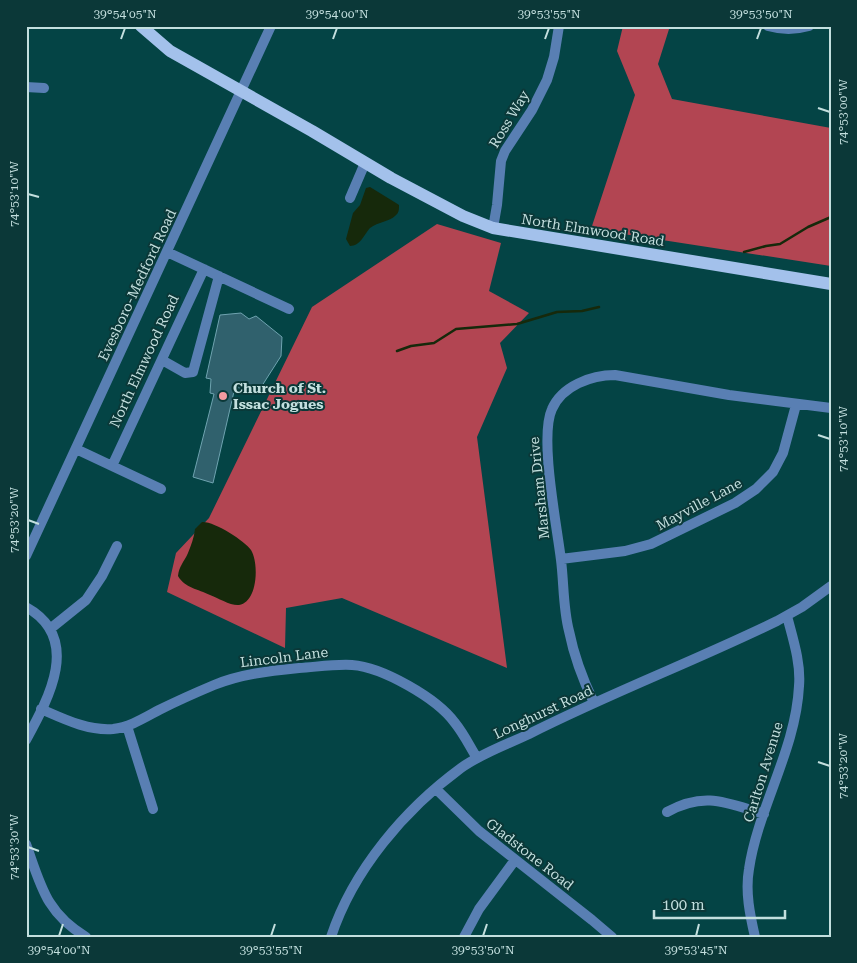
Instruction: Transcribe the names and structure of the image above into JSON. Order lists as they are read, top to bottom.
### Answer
{
  "streets": {
    "main road": ["North Elmwood Road"],
    "street": [
      "Ross Way",
      "Evesboro-Medford Road",
      "Marsham Drive",
      "Mayville Lane",
      "Lincoln Lane",
      "Longhurst Road",
      "Carlton Avenue",
      "Gladstone Road"
    ]
  },
  "crossings": [
    ["Ross Way", "North Elmwood Road"],
    ["North Elmwood Road", "Evesboro-Medford Road"],
    ["Marsham Drive", "Mayville Lane"],
    ["Marsham Drive", "Longhurst Road"],
    ["Lincoln Lane", "Longhurst Road"],
    ["Longhurst Road", "Carlton Avenue"],
    ["Longhurst Road", "Gladstone Road"]
  ],
  "places": ["Church of St. Issac Jogues"],
  "scale_bar": "100 m",
  "coordinates": [
    "39°54'05\"N",
    "39°54'00\"N",
    "39°53'55\"N",
    "39°53'50\"N",
    "74°53'00\"W",
    "74°53'10\"W",
    "74°53'20\"W",
    "74°53'30\"W",
    "39°53'45\"N"
  ]
}
